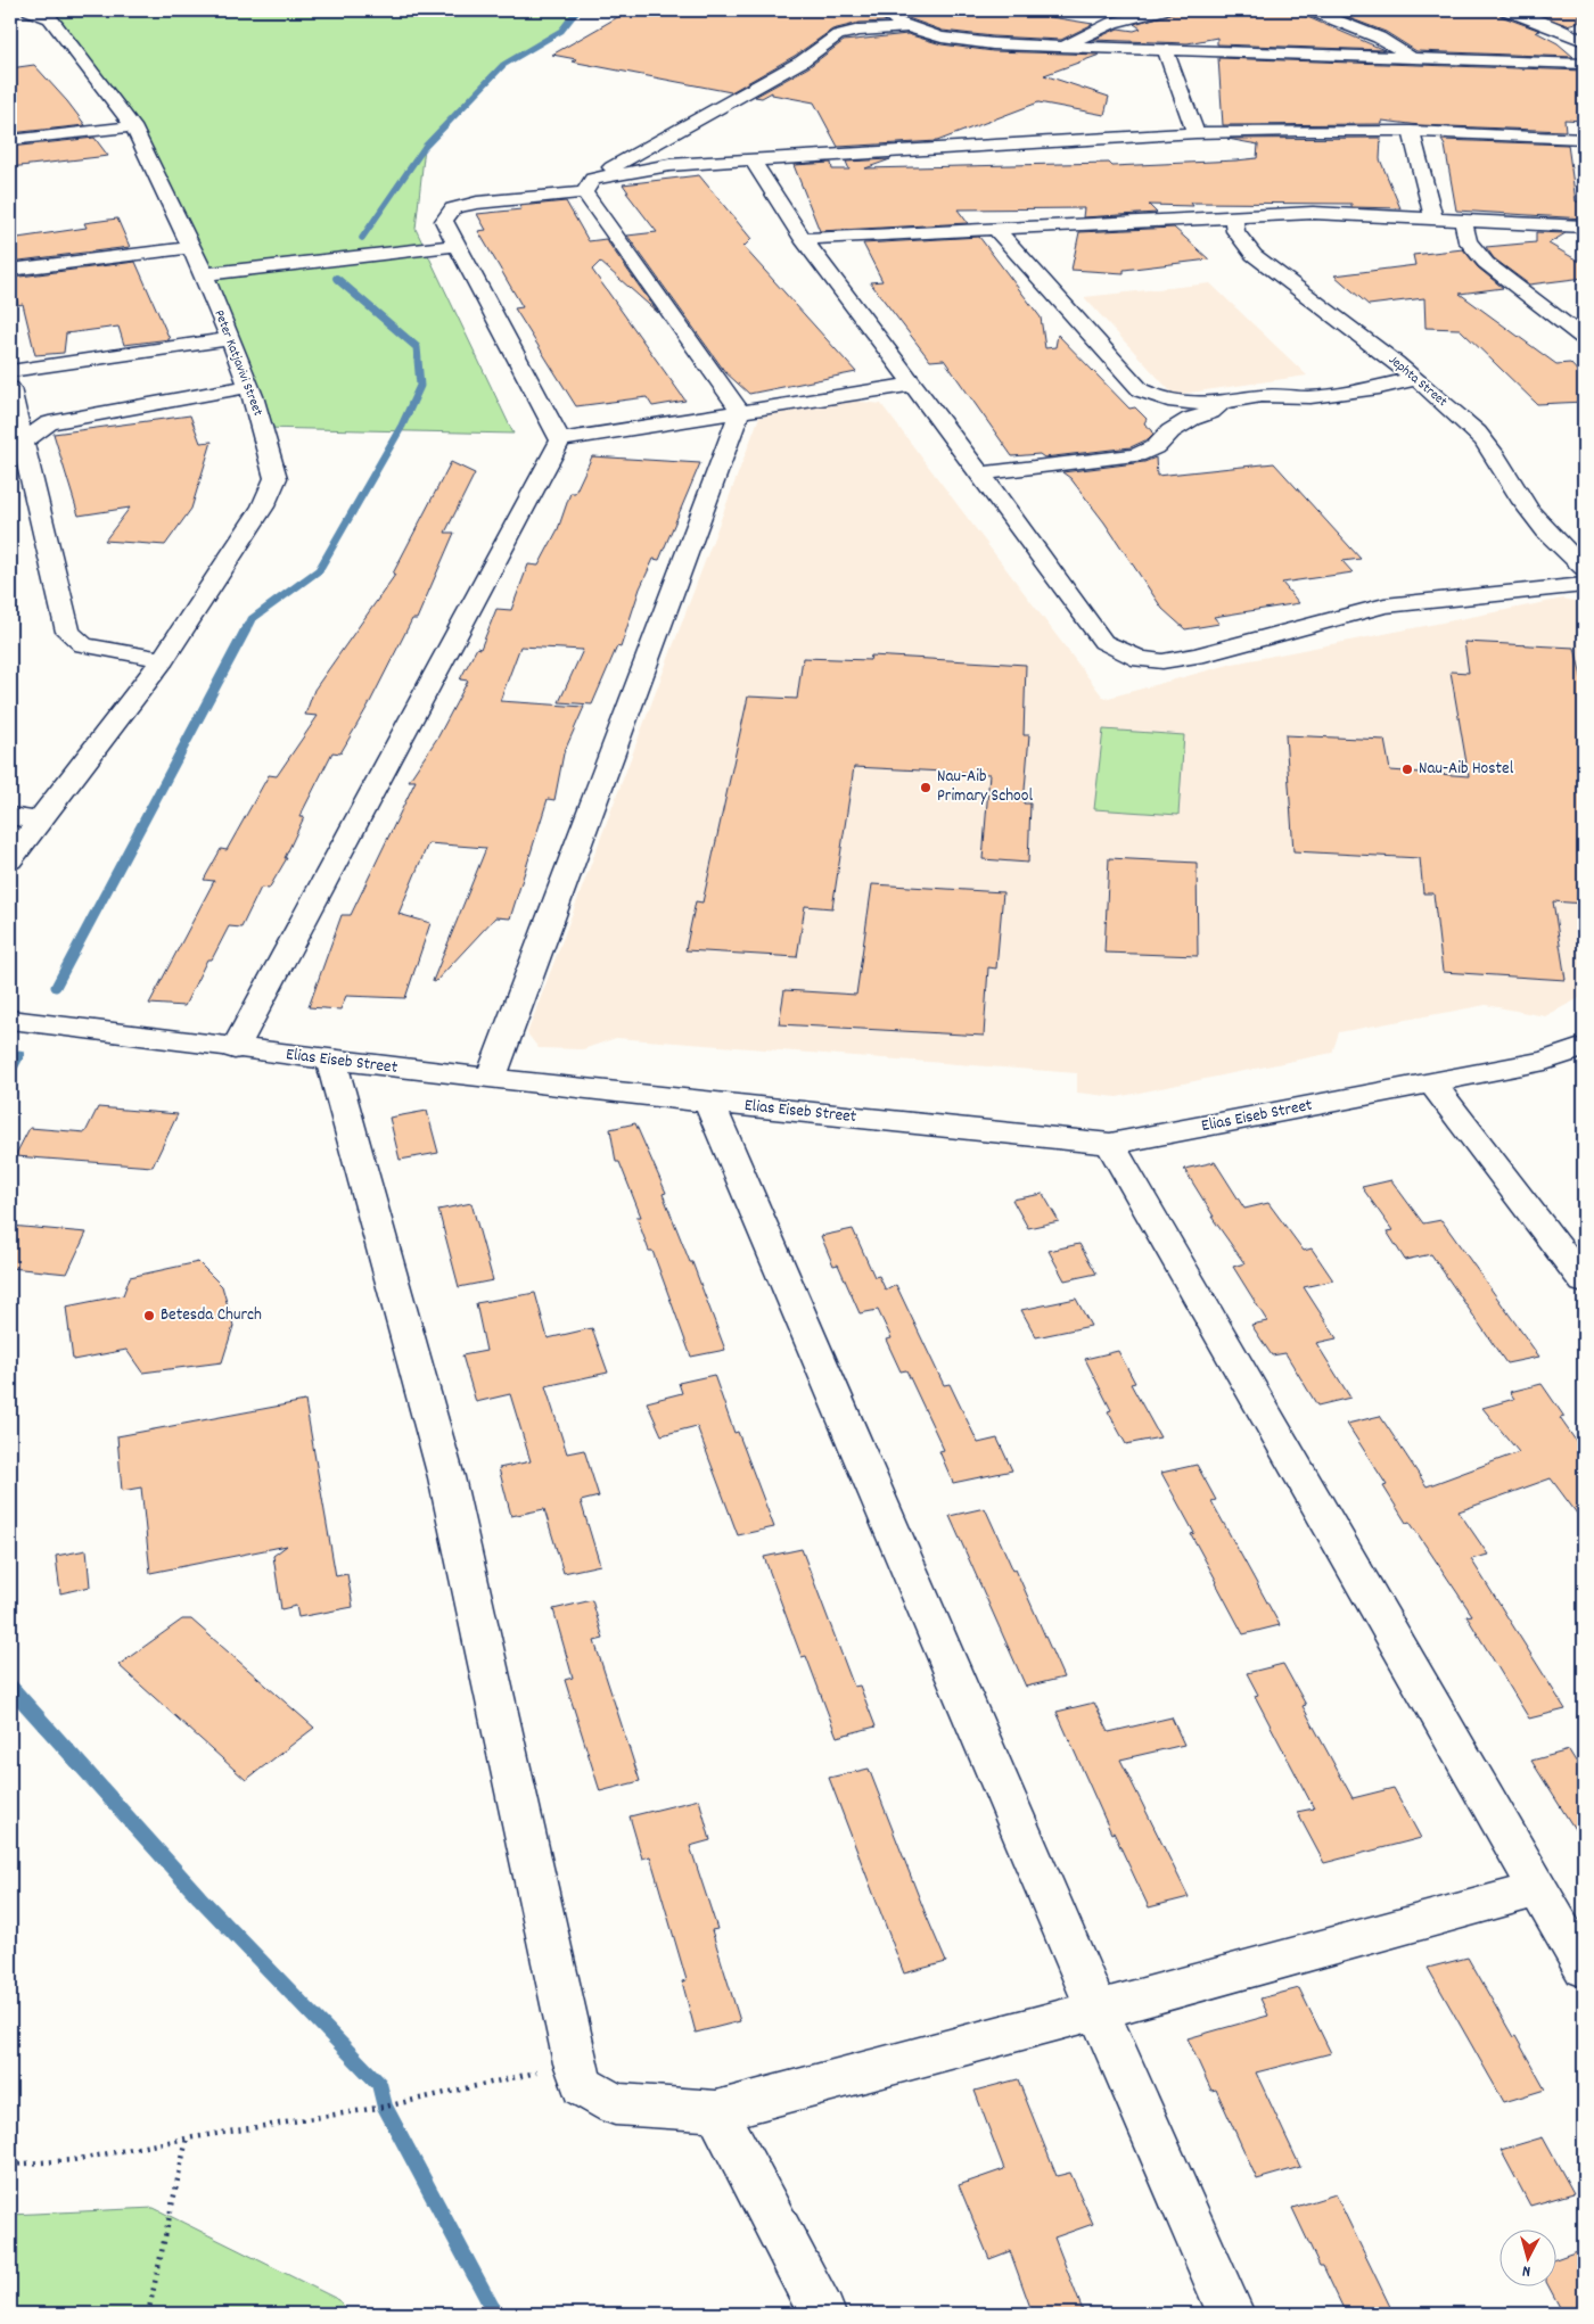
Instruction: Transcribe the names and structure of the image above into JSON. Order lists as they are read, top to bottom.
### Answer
{
  "streets": {
    "street": ["Peter Katjavivi Street", "Jephta Street", "Elias Eiseb Street"]
  },
  "places": ["Nau-Aib Hostel", "Nau-Aib Primary School", "Betesda Church"],
  "north": "bottom"
}
